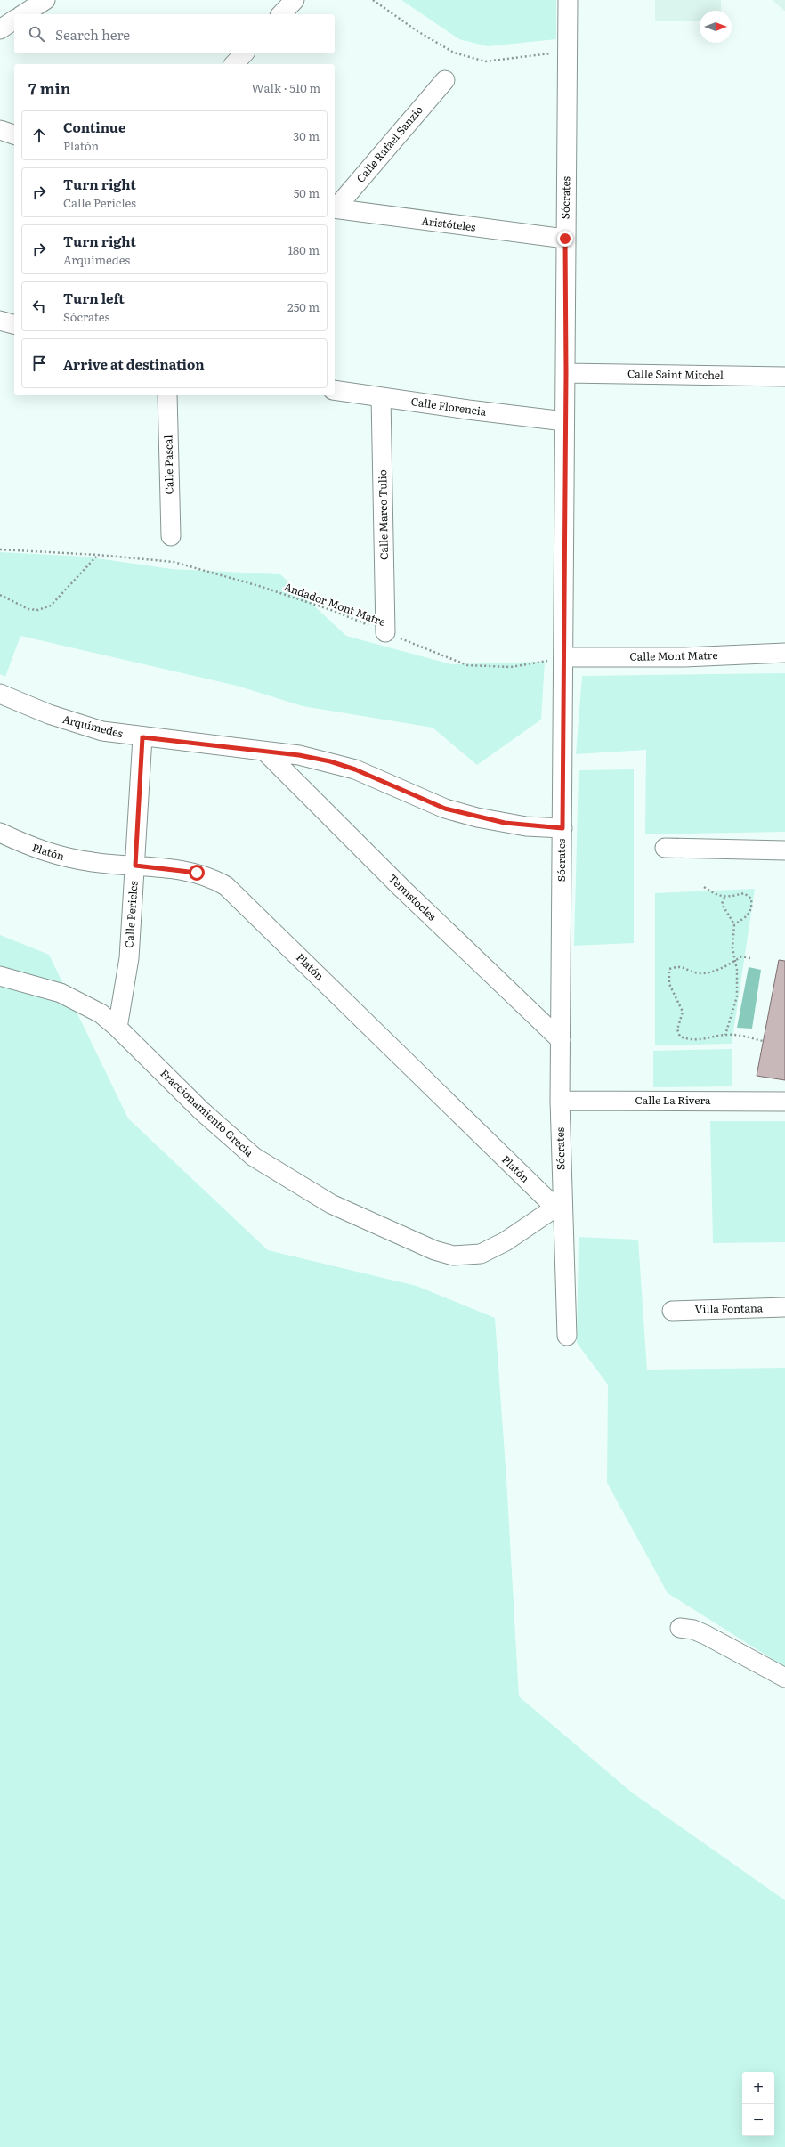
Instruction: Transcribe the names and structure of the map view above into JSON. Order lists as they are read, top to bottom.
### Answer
{
  "streets": {
    "street": [
      "Calle Rafael Sanzio",
      "Sócrates",
      "Aristóteles",
      "Calle Saint Mitchel",
      "Calle Florencia",
      "Calle Pascal",
      "Calle Marco Tulio",
      "Calle Mont Matre",
      "Arquímedes",
      "Platón",
      "Temístocles",
      "Calle Pericles",
      "Calle La Rivera",
      "Fraccionamiento Grecia",
      "Villa Fontana"
    ],
    "path": ["Andador Mont Matre"]
  },
  "crossings": [
    ["Sócrates", "Aristóteles"],
    ["Sócrates", "Calle Saint Mitchel"],
    ["Sócrates", "Calle Florencia"],
    ["Sócrates", "Andador Mont Matre"],
    ["Sócrates", "Calle Mont Matre"],
    ["Sócrates", "Arquímedes"],
    ["Sócrates", "Platón"],
    ["Sócrates", "Temístocles"],
    ["Sócrates", "Calle La Rivera"],
    ["Sócrates", "Fraccionamiento Grecia"],
    ["Calle Florencia", "Calle Marco Tulio"],
    ["Calle Marco Tulio", "Andador Mont Matre"],
    ["Andador Mont Matre", "Calle Mont Matre"],
    ["Arquímedes", "Temístocles"],
    ["Arquímedes", "Calle Pericles"],
    ["Platón", "Calle Pericles"],
    ["Platón", "Fraccionamiento Grecia"],
    ["Calle Pericles", "Fraccionamiento Grecia"]
  ],
  "north": "right",
  "page": {
    "search": "Search here",
    "heading": ["7 min", "Walk · 510 m"],
    "list": [
      ["Continue", "Platón", "30 m"],
      ["Turn right", "Calle Pericles", "50 m"],
      ["Turn right", "Arquímedes", "180 m"],
      ["Turn left", "Sócrates", "250 m"],
      "Arrive at destination"
    ],
    "map_buttons": ["+", "−"]
  }
}
